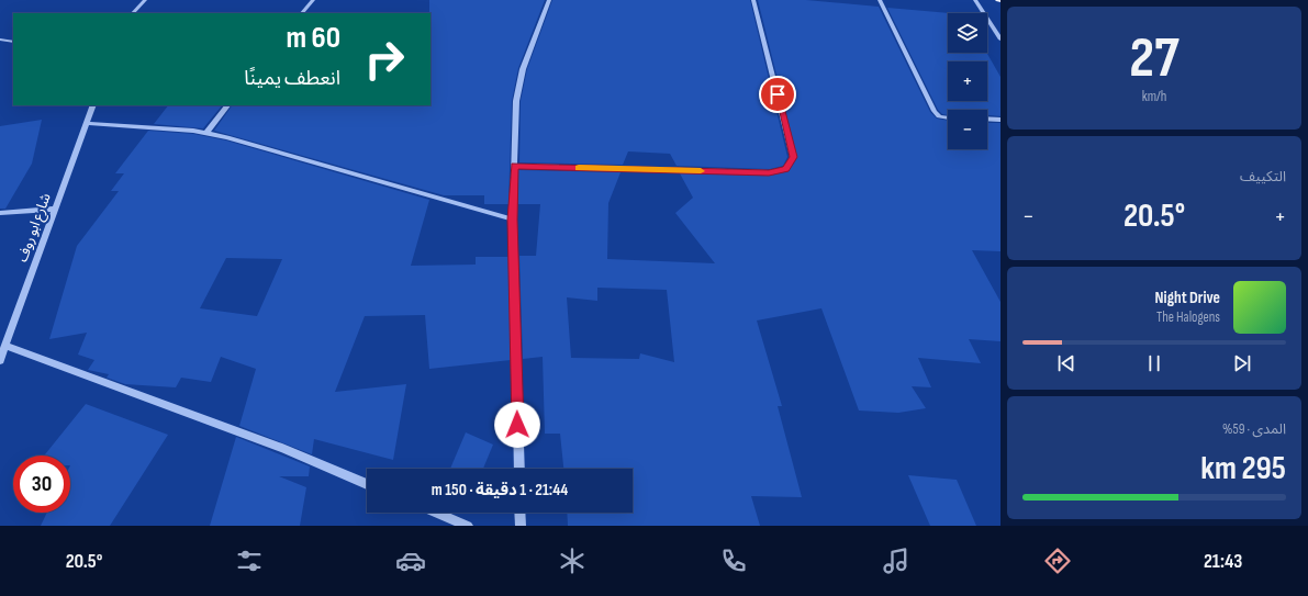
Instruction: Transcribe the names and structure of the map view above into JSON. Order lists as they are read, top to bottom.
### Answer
{
  "streets": {
    "street": ["شارع ابو روف"]
  },
  "page": {
    "tile": [
      ["27", "km/h"],
      "التكييف",
      ["المدى · 59%", "295 km"]
    ],
    "map_buttons": ["+", "−"],
    "turn": ["60 m", "انعطف يمينًا"],
    "heat": ["−", "20.5°", "+"],
    "song": ["Night Drive", "The Halogens"],
    "limit": "30",
    "trip": "21:44 · 1 دقيقة · 150 m",
    "tabs": ["21:43", "20.5°"]
  }
}
